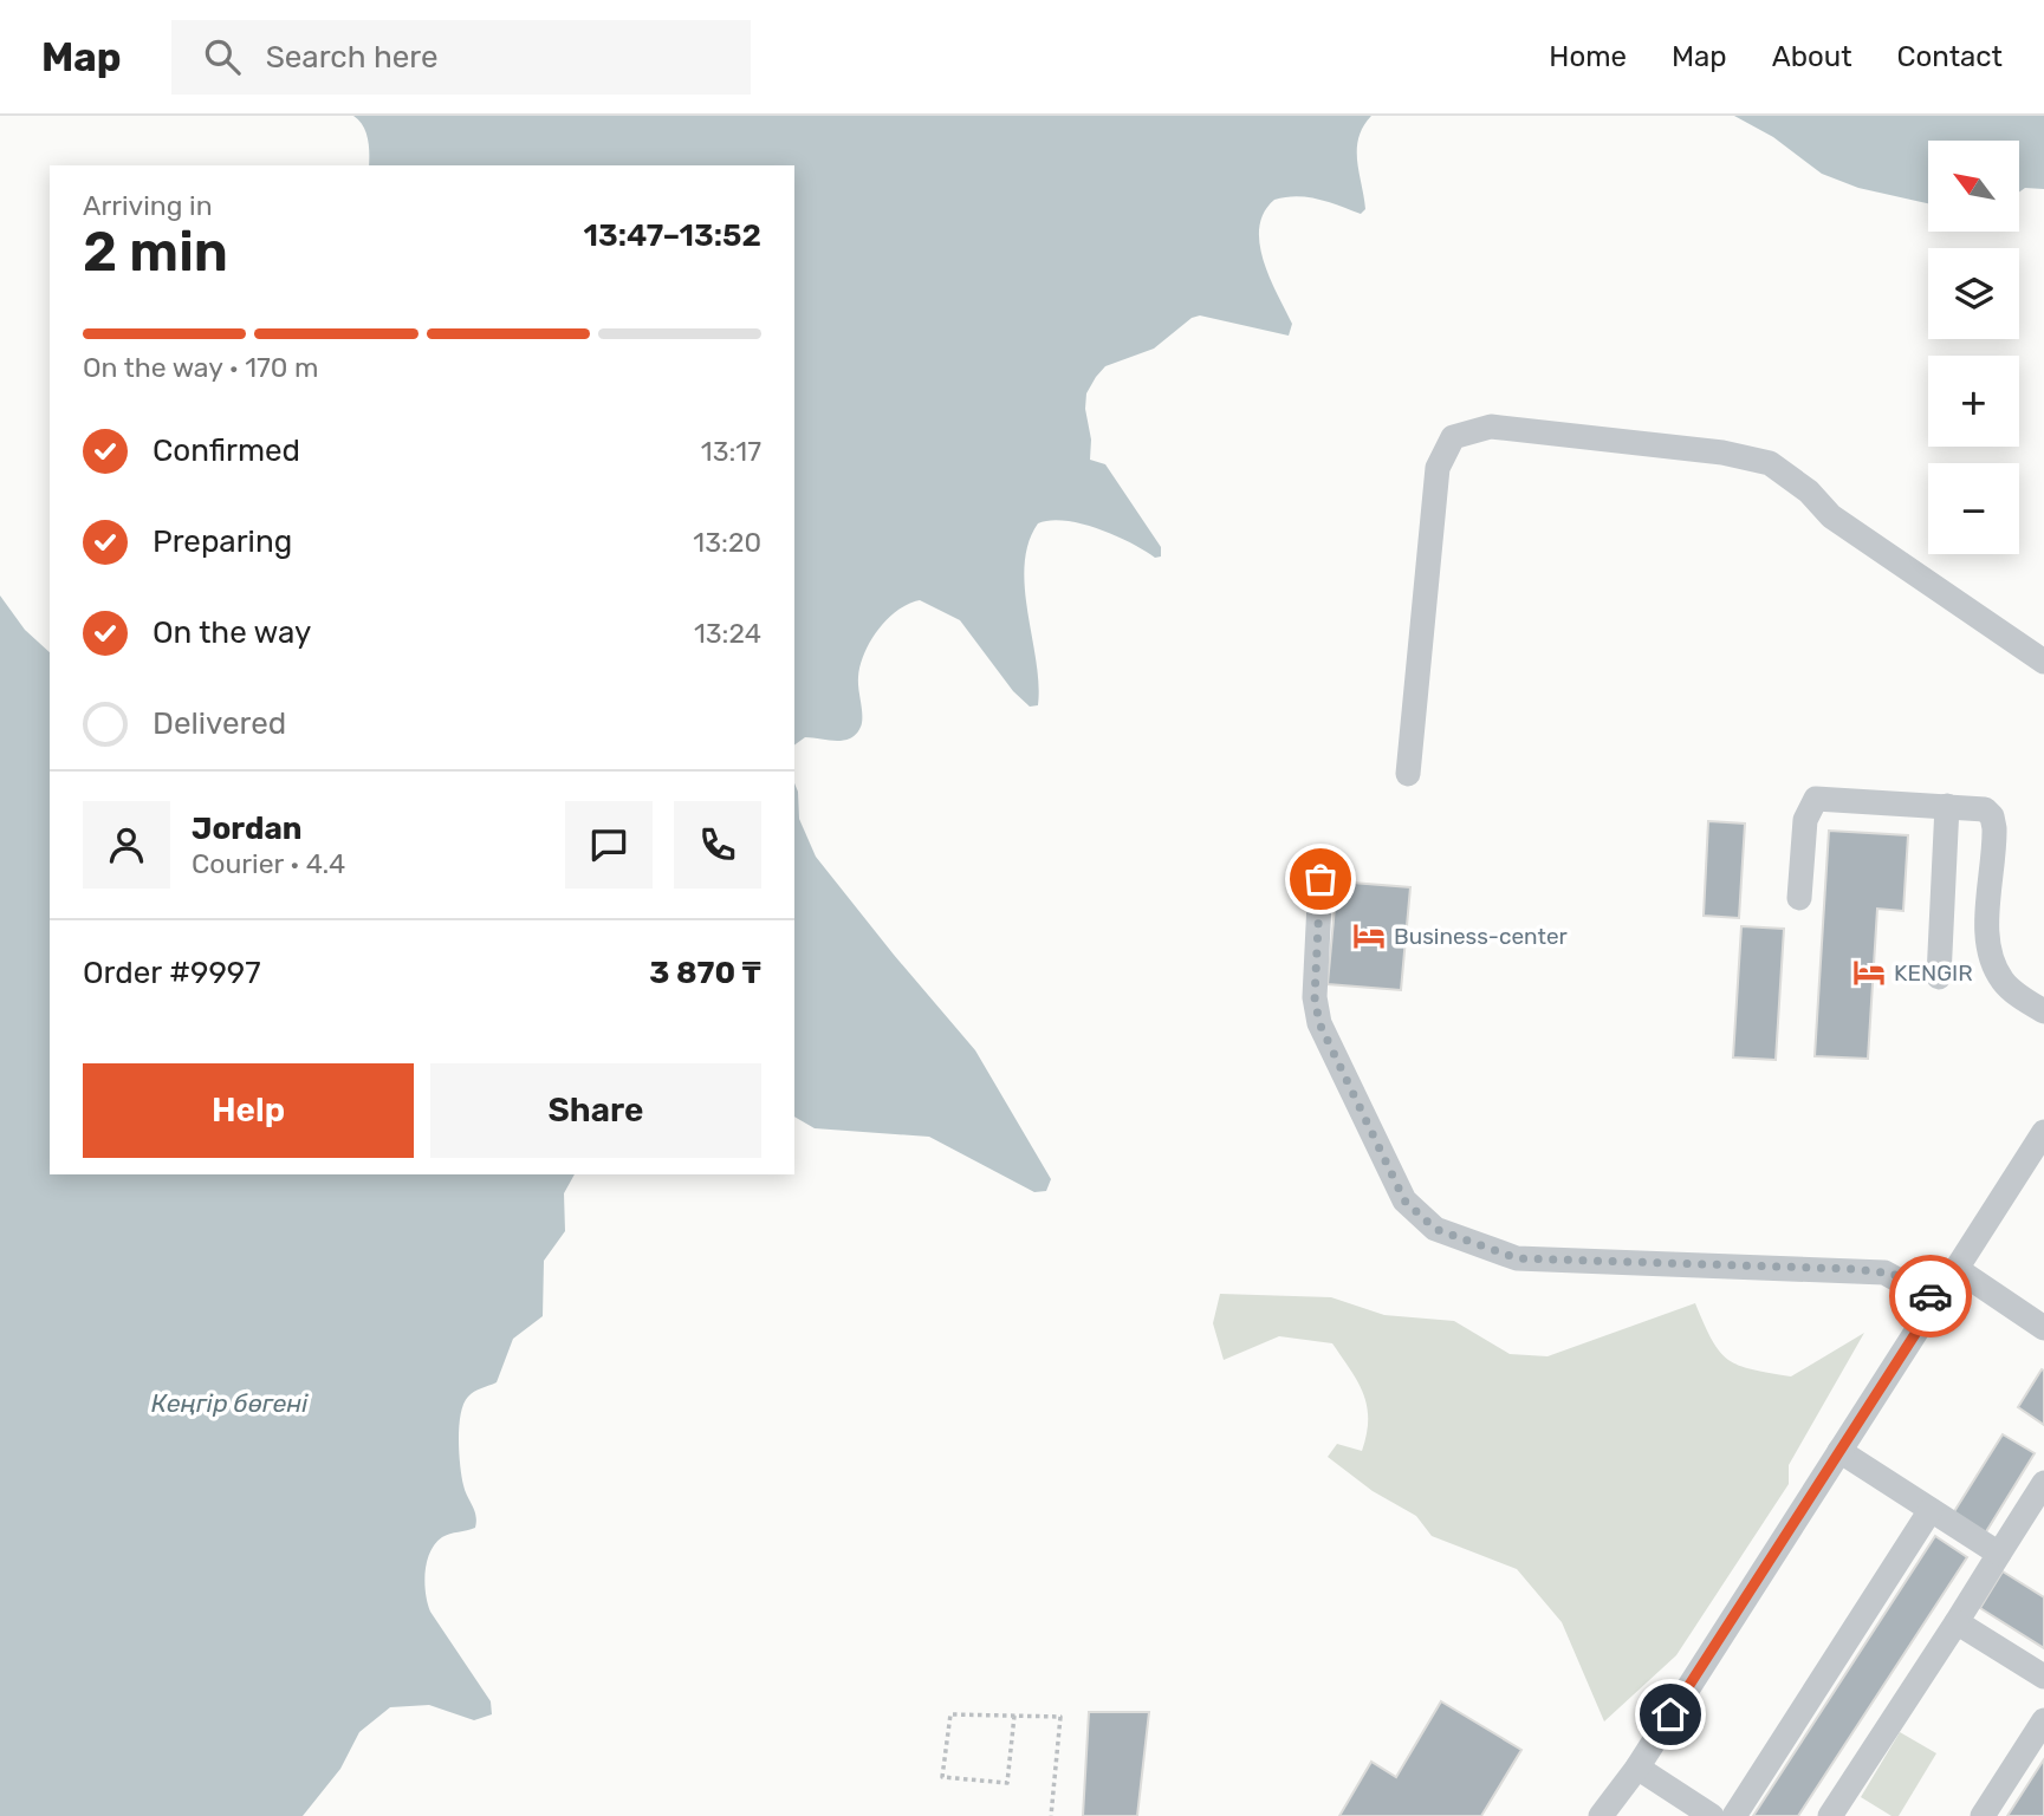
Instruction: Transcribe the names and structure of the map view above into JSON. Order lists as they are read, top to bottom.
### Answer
{
  "water": ["Кеңгір бөгені"],
  "places": {
    "hotel": ["Business-center", "KENGIR"]
  },
  "north": "top left",
  "page": {
    "header": "Map",
    "search": "Search here",
    "nav": [
      "Home",
      "Map",
      "About",
      "Contact"
    ],
    "map_buttons": ["+", "−"],
    "heading": ["2 min", "Arriving in", "13:47–13:52"],
    "panel": [
      "Jordan",
      "Courier · 4.4",
      "Order #9997",
      "3 870 ₸"
    ],
    "bar": "On the way · 170 m",
    "list": [
      ["Confirmed", "13:17"],
      ["Preparing", "13:20"],
      ["On the way", "13:24"],
      "Delivered"
    ],
    "buttons": ["Help", "Share"]
  }
}
